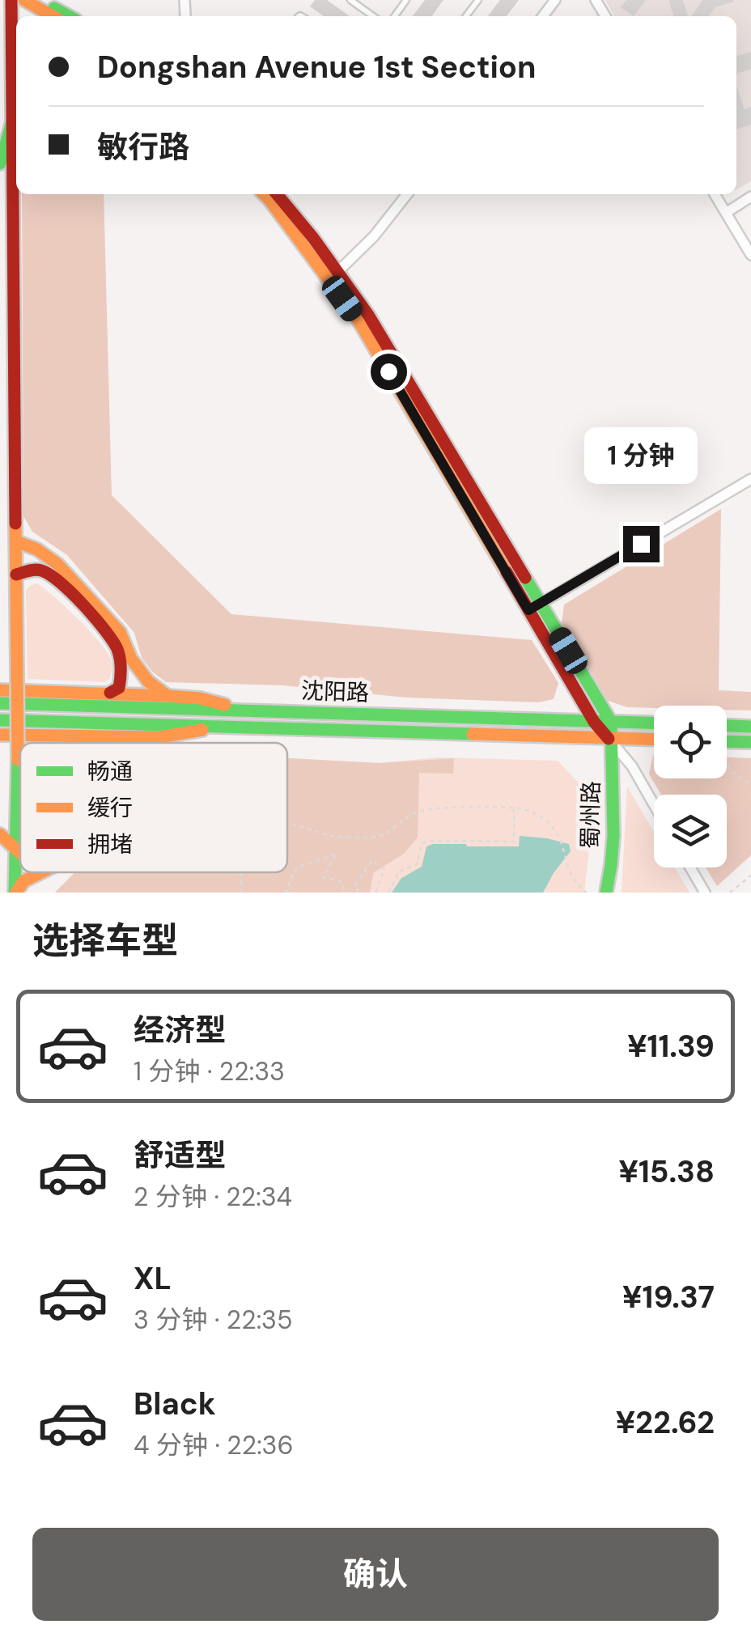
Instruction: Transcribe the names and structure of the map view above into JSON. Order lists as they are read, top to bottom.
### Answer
{
  "streets": {
    "main road": ["沈阳路", "蜀州路"]
  },
  "crossings": [
    ["沈阳路", "蜀州路"]
  ],
  "legend": ["畅通", "缓行", "拥堵"],
  "page": {
    "banner": ["Dongshan Avenue 1st Section", "敏行路"],
    "bubble": "1 分钟",
    "heading": "选择车型",
    "list": [
      {
        "name": "经济型",
        "note": "1 分钟 · 22:33",
        "value": "¥11.39"
      },
      {
        "name": "舒适型",
        "note": "2 分钟 · 22:34",
        "value": "¥15.38"
      },
      {
        "name": "XL",
        "note": "3 分钟 · 22:35",
        "value": "¥19.37"
      },
      {
        "name": "Black",
        "note": "4 分钟 · 22:36",
        "value": "¥22.62"
      }
    ],
    "buttons": "确认"
  }
}
